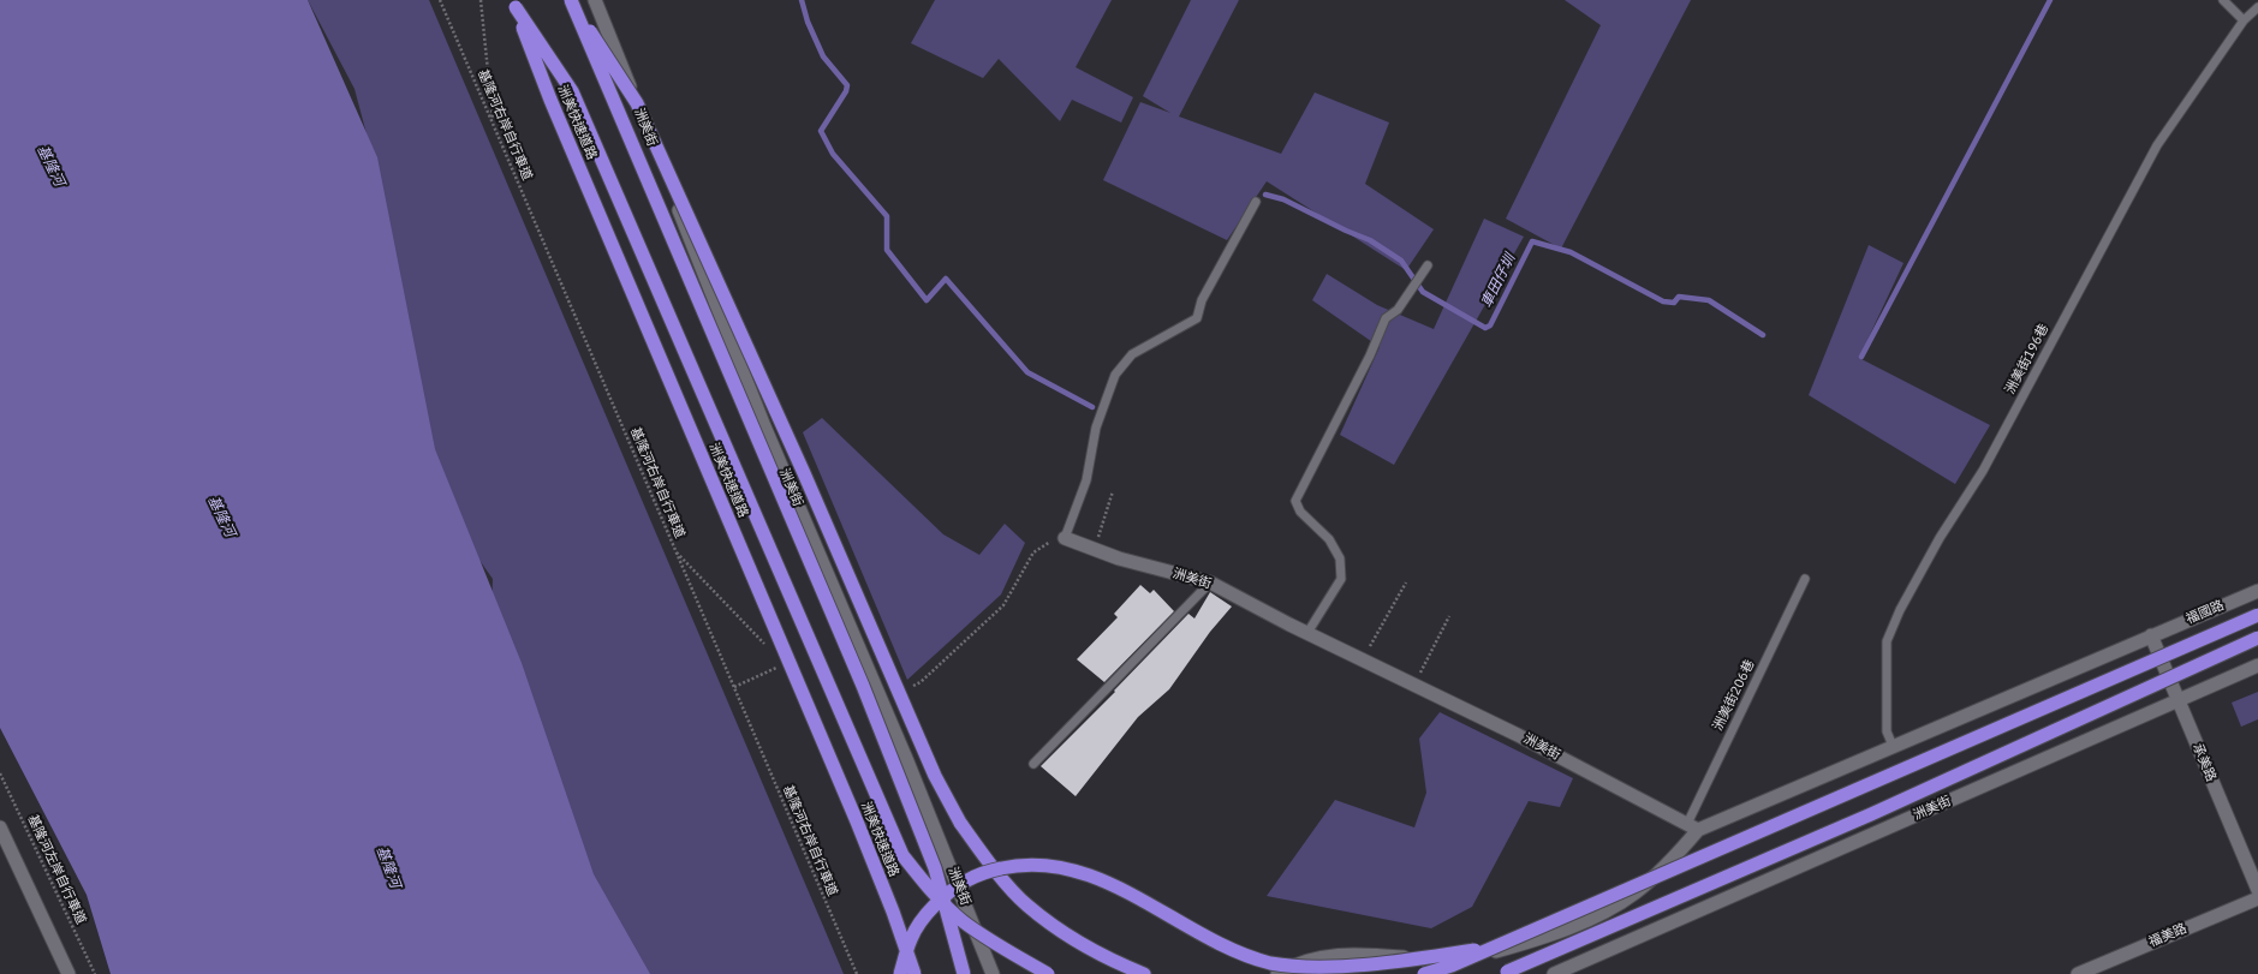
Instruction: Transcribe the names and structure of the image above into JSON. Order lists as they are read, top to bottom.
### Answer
{
  "streets": {
    "highway": ["洲美快速道路"],
    "street": [
      "洲美街",
      "福國路",
      "承美路",
      "福美路"
    ],
    "lane": ["洲美街196巷", "洲美街206巷"],
    "path": ["基隆河右岸自行車道", "基隆河左岸自行車道"]
  },
  "crossings": [
    ["洲美街", "洲美街206巷"],
    ["洲美街", "承美路"],
    ["福國路", "承美路"]
  ],
  "water": ["基隆河", "車田仔圳"]
}
